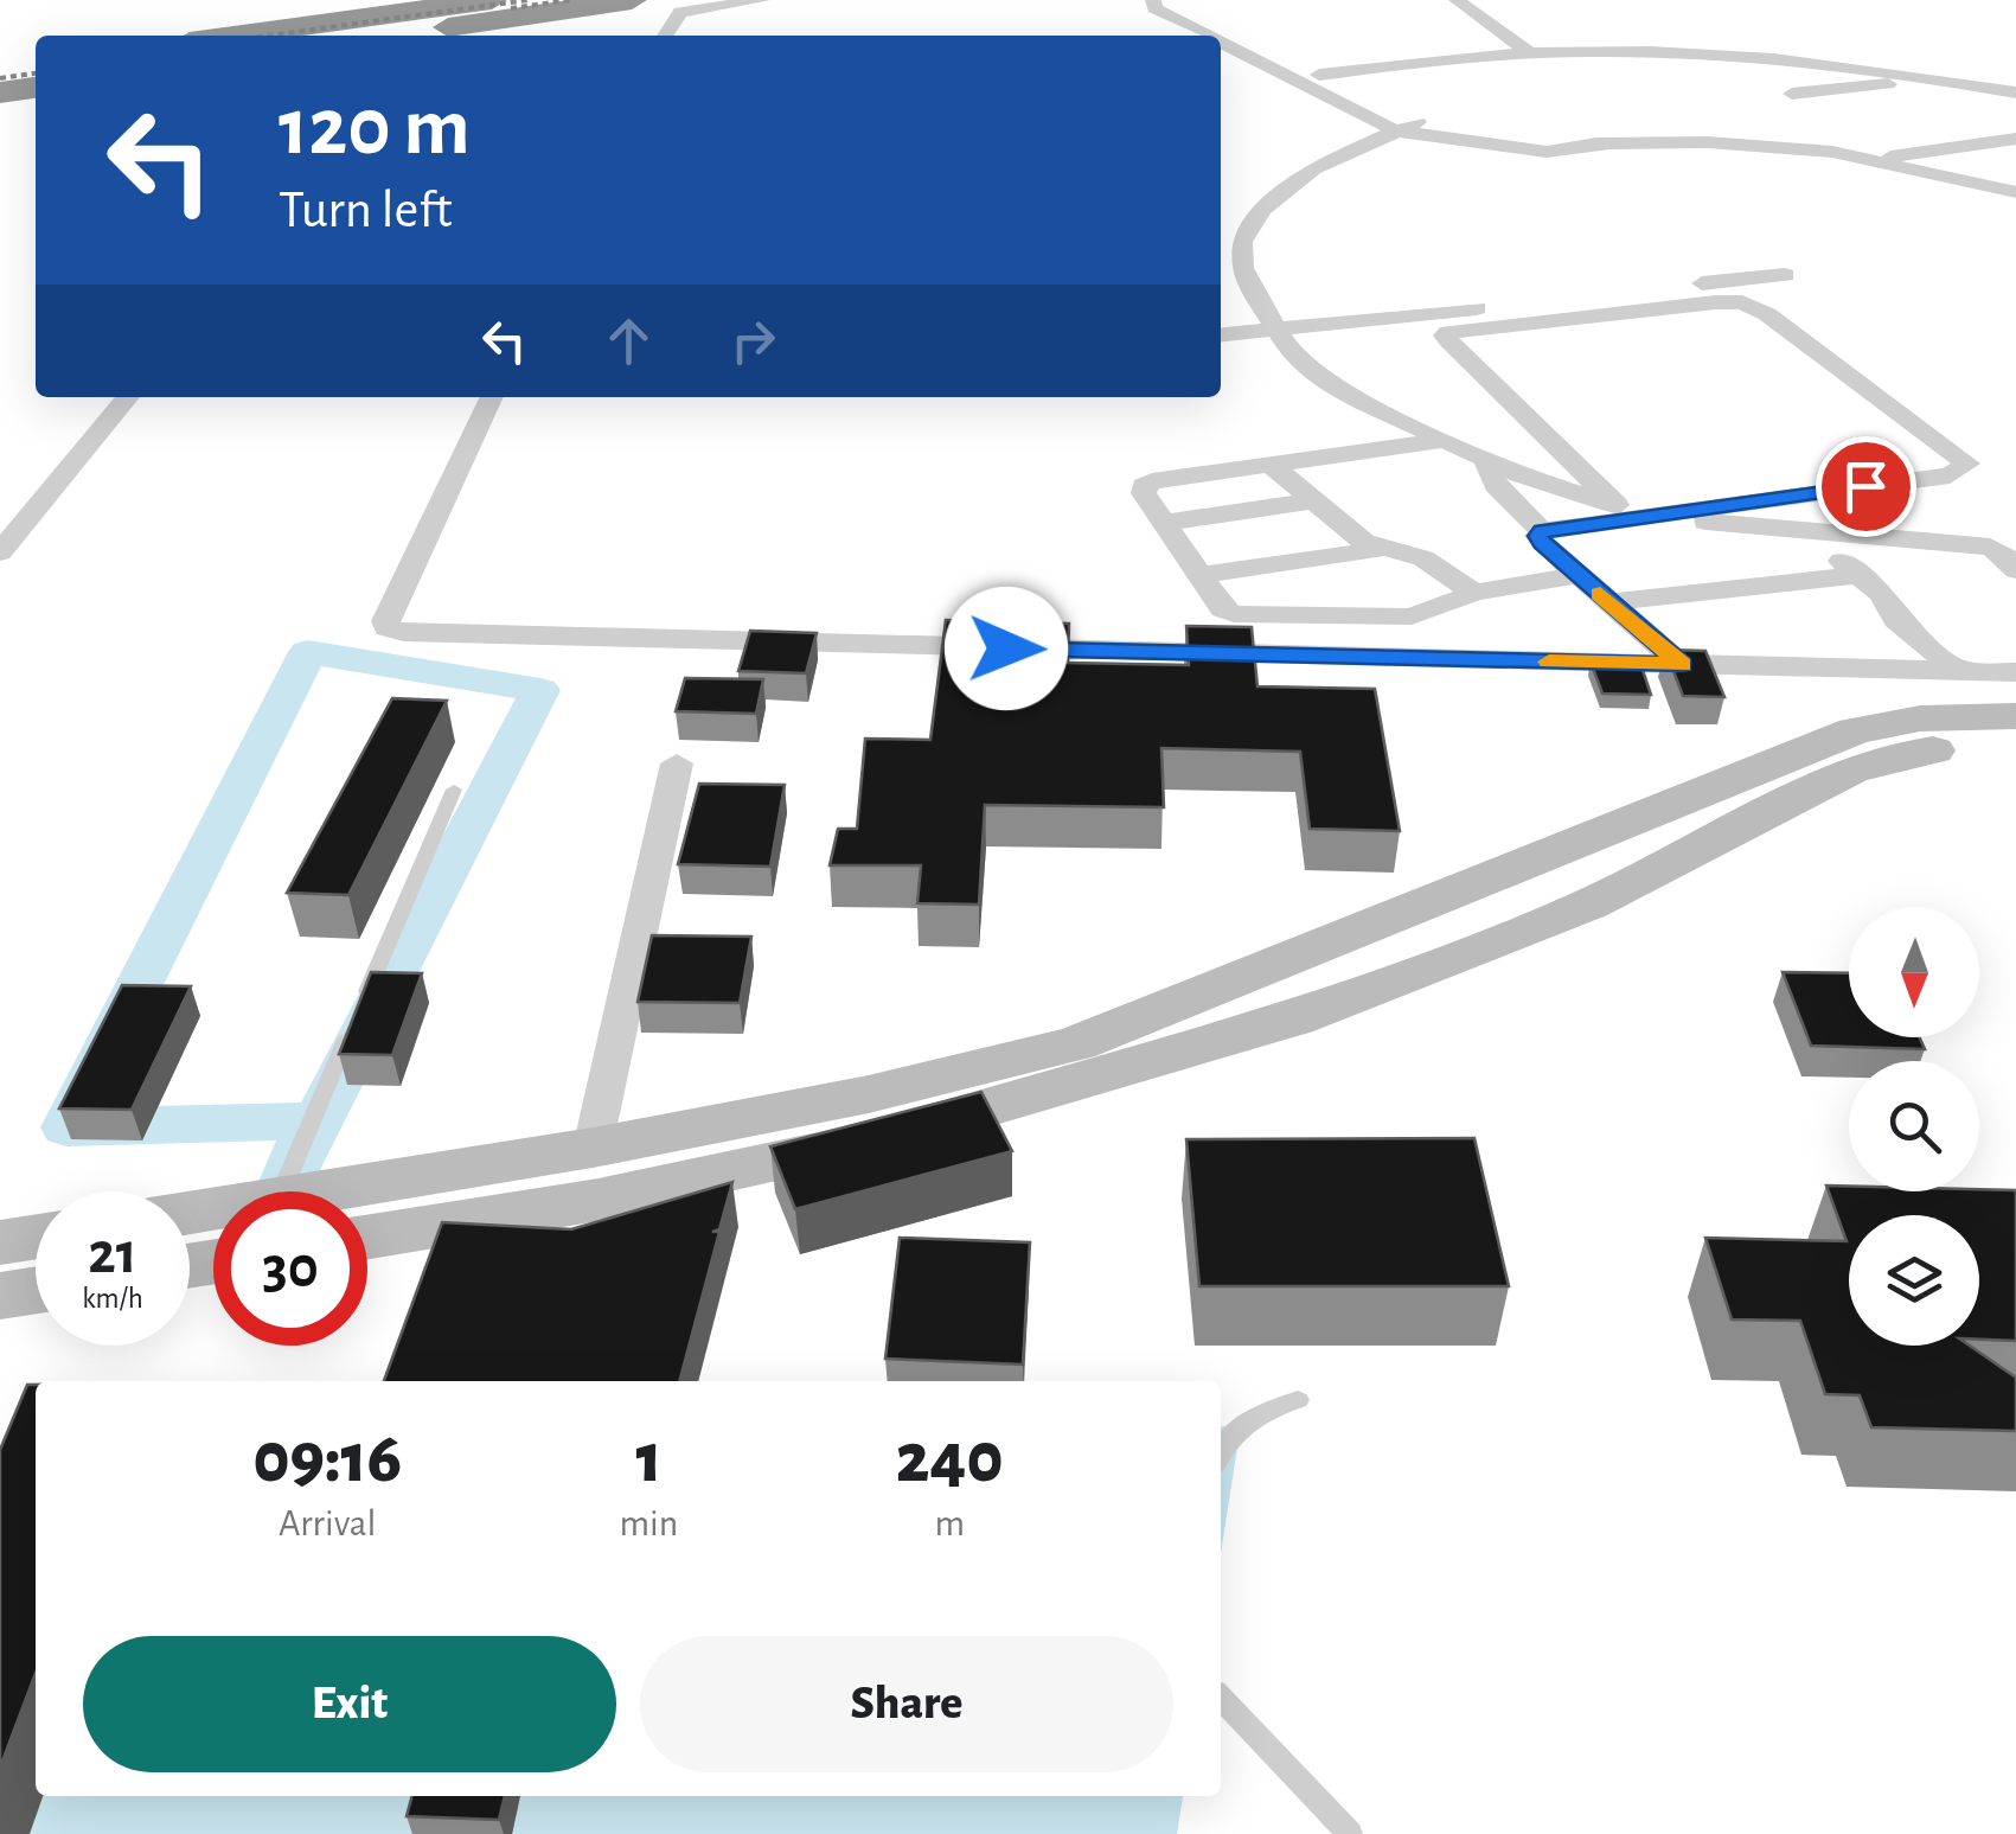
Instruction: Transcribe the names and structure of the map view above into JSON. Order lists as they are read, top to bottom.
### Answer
{
  "north": "bottom",
  "page": {
    "turn": ["120 m", "Turn left"],
    "speed": "21 km/h",
    "limit": "30",
    "eta": [
      "09:16",
      "Arrival",
      "1",
      "min",
      "240",
      "m"
    ],
    "buttons": ["Exit", "Share"]
  }
}
